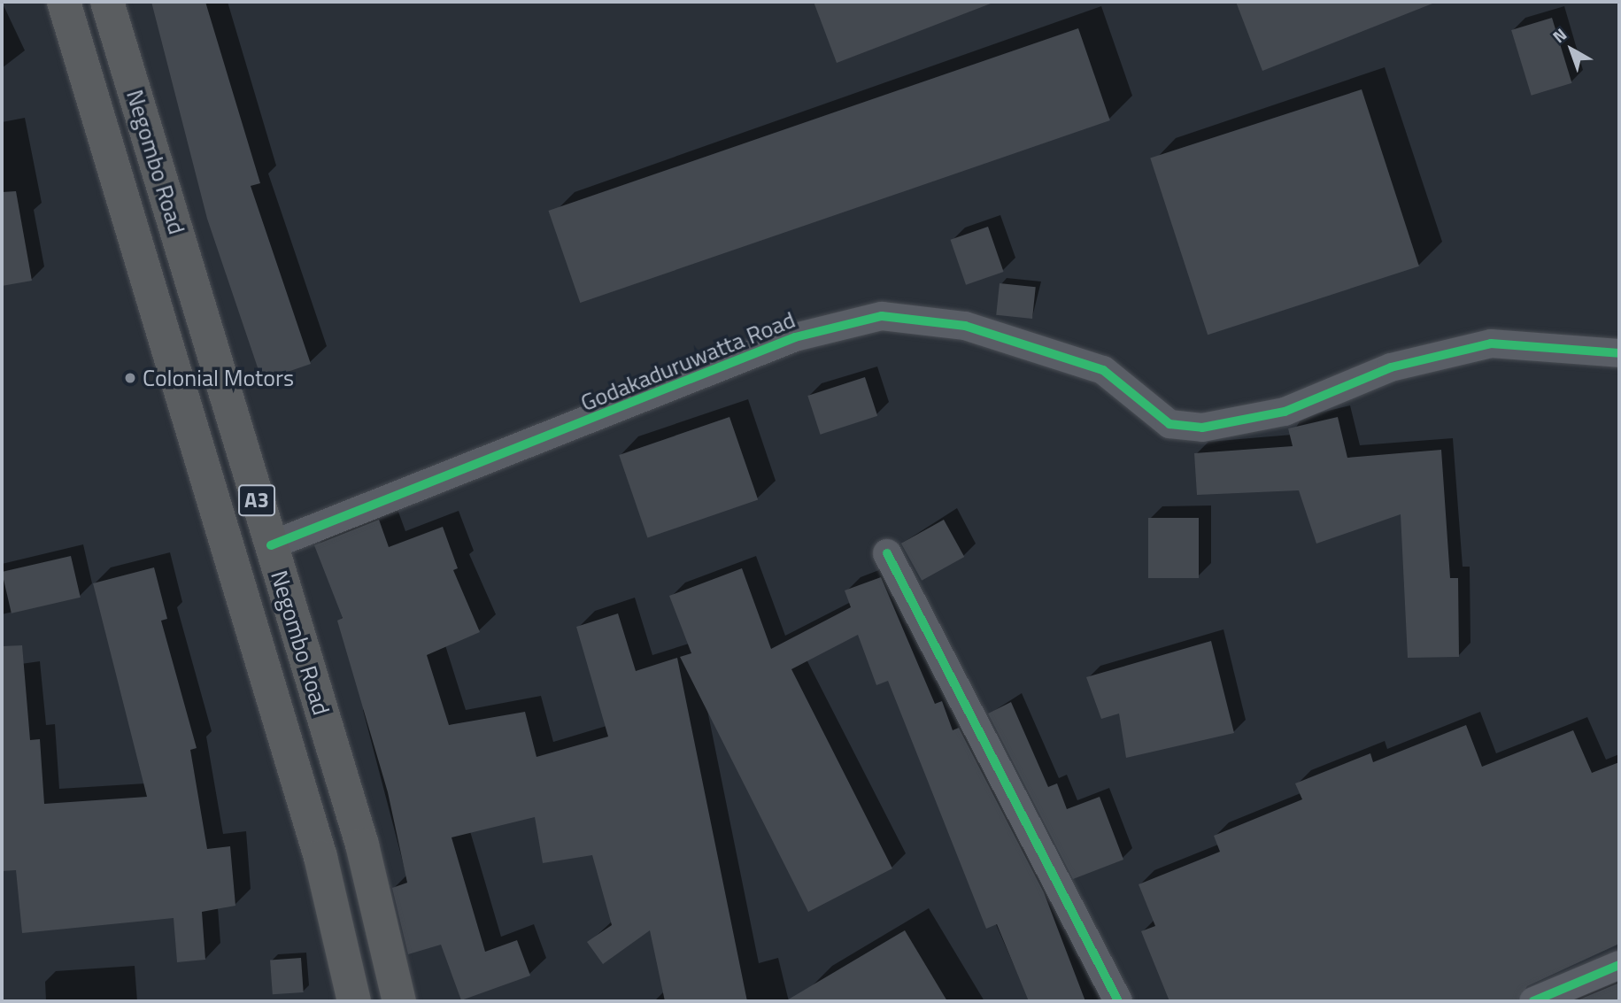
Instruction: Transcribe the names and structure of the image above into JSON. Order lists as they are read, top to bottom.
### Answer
{
  "streets": {
    "highway": ["Negombo Road", "A3"],
    "street": ["Godakaduruwatta Road"]
  },
  "crossings": [
    ["Negombo Road", "Godakaduruwatta Road"]
  ],
  "places": ["Colonial Motors"],
  "north": "top left"
}
